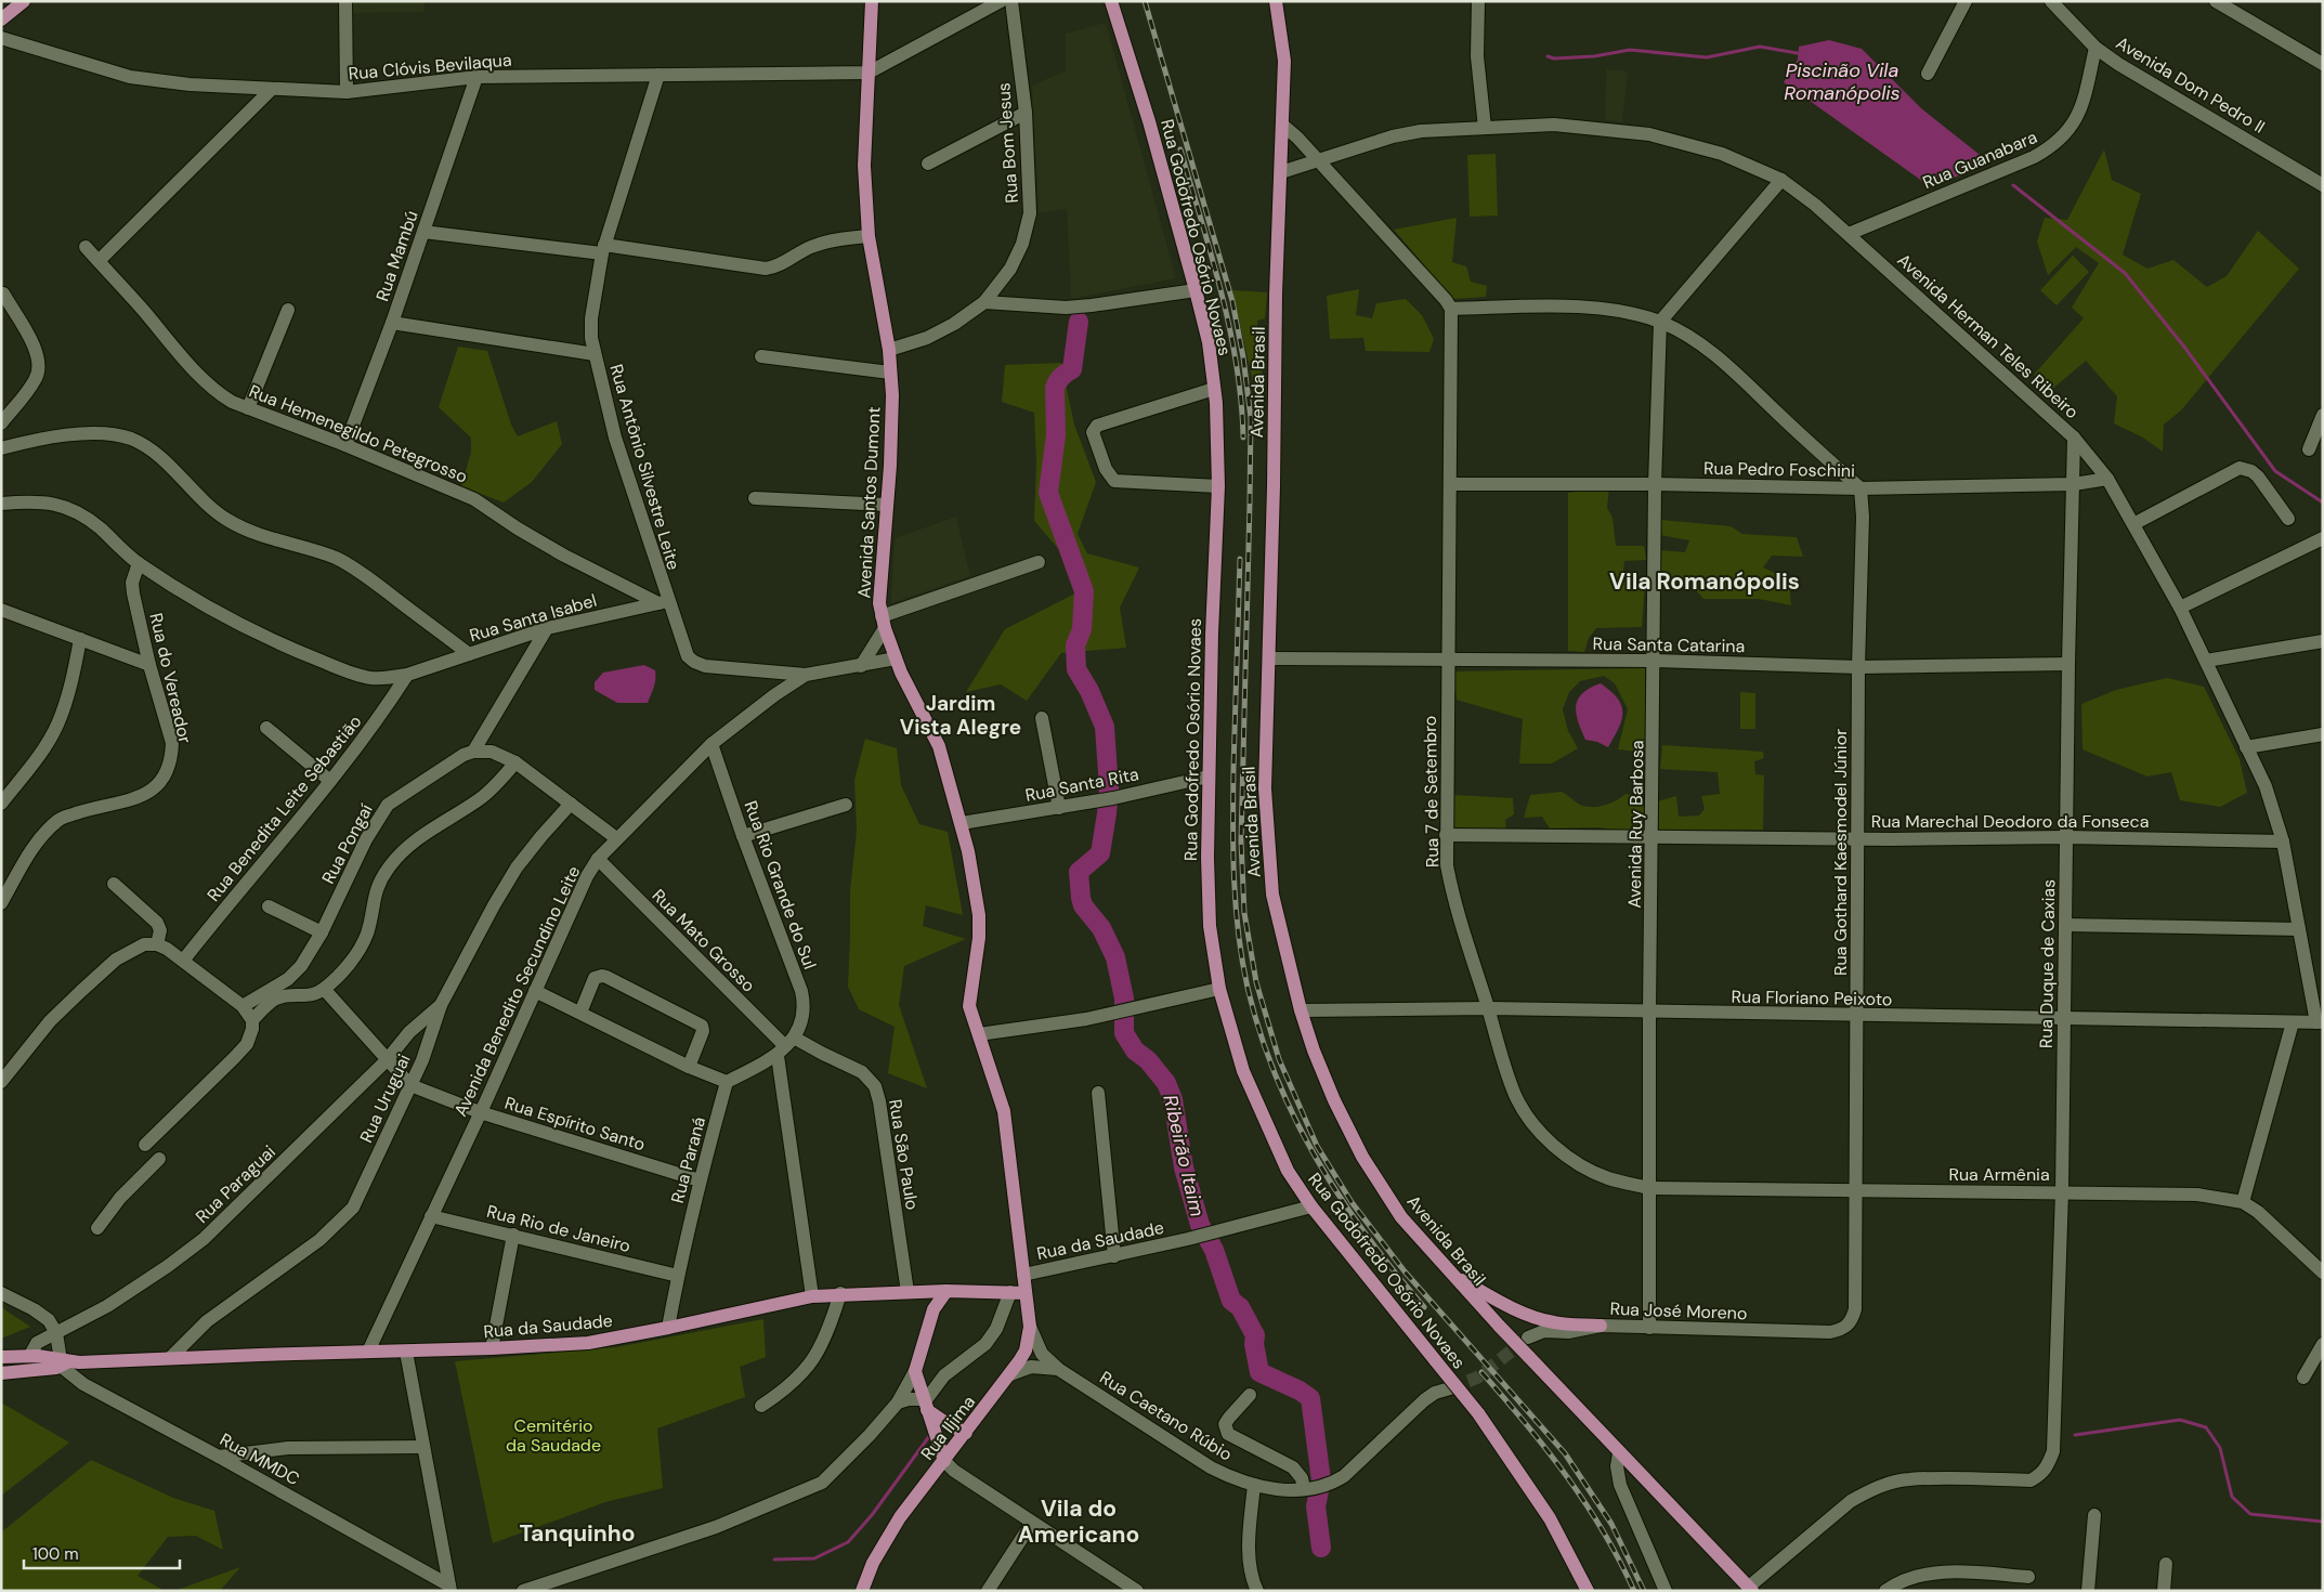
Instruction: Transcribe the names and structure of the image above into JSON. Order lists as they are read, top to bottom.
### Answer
{
  "streets": {
    "main road": [
      "Rua Godofredo Osório Novaes",
      "Avenida Brasil",
      "Avenida Santos Dumont",
      "Rua da Saudade",
      "Rua Iljima"
    ],
    "street": [
      "Rua Clóvis Bevilaqua",
      "Avenida Dom Pedro II",
      "Rua Bom Jesus",
      "Rua Guanabara",
      "Rua Mambú",
      "Avenida Herman Teles Ribeiro",
      "Rua Hemenegildo Petegrosso",
      "Rua Antônio Silvestre Leite",
      "Rua Pedro Foschini",
      "Rua Santa Isabel",
      "Rua Santa Catarina",
      "Rua do Vereador",
      "Rua Santa Rita",
      "Rua 7 de Setembro",
      "Rua Benedita Leite Sebastião",
      "Rua Marechal Deodoro da Fonseca",
      "Avenida Ruy Barbosa",
      "Rua Pongaí",
      "Rua Gothard Kaesmodel Júnior",
      "Rua Rio Grande do Sul",
      "Rua Mato Grosso",
      "Rua Duque de Caxias",
      "Avenida Benedito Secundino Leite",
      "Rua Floriano Peixoto",
      "Rua Uruguai",
      "Rua Espírito Santo",
      "Rua São Paulo",
      "Rua Paraná",
      "Rua Armênia",
      "Rua Paraguai",
      "Rua Rio de Janeiro",
      "Rua José Moreno",
      "Rua Caetano Rúbio",
      "Rua MMDC"
    ]
  },
  "crossings": [
    ["Rua Clóvis Bevilaqua", "Rua Mambú"],
    ["Rua Clóvis Bevilaqua", "Rua Antônio Silvestre Leite"],
    ["Rua Clóvis Bevilaqua", "Avenida Santos Dumont"],
    ["Avenida Dom Pedro II", "Rua Guanabara"],
    ["Rua Bom Jesus", "Avenida Santos Dumont"],
    ["Rua Guanabara", "Avenida Herman Teles Ribeiro"],
    ["Rua Godofredo Osório Novaes", "Rua Santa Rita"],
    ["Rua Godofredo Osório Novaes", "Rua da Saudade"],
    ["Rua Mambú", "Rua Hemenegildo Petegrosso"],
    ["Avenida Herman Teles Ribeiro", "Avenida Brasil"],
    ["Avenida Herman Teles Ribeiro", "Rua Pedro Foschini"],
    ["Avenida Herman Teles Ribeiro", "Rua Marechal Deodoro da Fonseca"],
    ["Avenida Herman Teles Ribeiro", "Rua Duque de Caxias"],
    ["Avenida Herman Teles Ribeiro", "Rua Floriano Peixoto"],
    ["Avenida Brasil", "Rua Santa Catarina"],
    ["Avenida Brasil", "Rua Duque de Caxias"],
    ["Avenida Brasil", "Rua Floriano Peixoto"],
    ["Rua Hemenegildo Petegrosso", "Rua Antônio Silvestre Leite"],
    ["Rua Hemenegildo Petegrosso", "Rua Santa Isabel"],
    ["Rua Antônio Silvestre Leite", "Rua Santa Isabel"],
    ["Rua Antônio Silvestre Leite", "Avenida Benedito Secundino Leite"],
    ["Rua Pedro Foschini", "Rua 7 de Setembro"],
    ["Rua Pedro Foschini", "Avenida Ruy Barbosa"],
    ["Rua Pedro Foschini", "Rua Gothard Kaesmodel Júnior"],
    ["Rua Pedro Foschini", "Rua Duque de Caxias"],
    ["Avenida Santos Dumont", "Rua Santa Rita"],
    ["Avenida Santos Dumont", "Avenida Benedito Secundino Leite"],
    ["Avenida Santos Dumont", "Rua da Saudade"],
    ["Avenida Santos Dumont", "Rua Iljima"],
    ["Rua Santa Isabel", "Rua do Vereador"],
    ["Rua Santa Isabel", "Rua Benedita Leite Sebastião"],
    ["Rua Santa Catarina", "Rua 7 de Setembro"],
    ["Rua Santa Catarina", "Avenida Ruy Barbosa"],
    ["Rua Santa Catarina", "Rua Gothard Kaesmodel Júnior"],
    ["Rua Santa Catarina", "Rua Duque de Caxias"],
    ["Rua 7 de Setembro", "Rua Marechal Deodoro da Fonseca"],
    ["Rua 7 de Setembro", "Avenida Ruy Barbosa"],
    ["Rua 7 de Setembro", "Rua Floriano Peixoto"],
    ["Rua 7 de Setembro", "Rua Armênia"],
    ["Rua Marechal Deodoro da Fonseca", "Avenida Ruy Barbosa"],
    ["Rua Marechal Deodoro da Fonseca", "Rua Gothard Kaesmodel Júnior"],
    ["Rua Marechal Deodoro da Fonseca", "Rua Duque de Caxias"],
    ["Avenida Ruy Barbosa", "Rua Floriano Peixoto"],
    ["Avenida Ruy Barbosa", "Rua Armênia"],
    ["Avenida Ruy Barbosa", "Rua José Moreno"],
    ["Rua Gothard Kaesmodel Júnior", "Rua Floriano Peixoto"],
    ["Rua Gothard Kaesmodel Júnior", "Rua Armênia"],
    ["Rua Gothard Kaesmodel Júnior", "Rua José Moreno"],
    ["Rua Rio Grande do Sul", "Rua Mato Grosso"],
    ["Rua Rio Grande do Sul", "Avenida Benedito Secundino Leite"],
    ["Rua Rio Grande do Sul", "Rua São Paulo"],
    ["Rua Mato Grosso", "Avenida Benedito Secundino Leite"],
    ["Rua Mato Grosso", "Rua São Paulo"],
    ["Rua Duque de Caxias", "Rua Floriano Peixoto"],
    ["Rua Duque de Caxias", "Rua Armênia"],
    ["Avenida Benedito Secundino Leite", "Rua Espírito Santo"],
    ["Avenida Benedito Secundino Leite", "Rua Rio de Janeiro"],
    ["Avenida Benedito Secundino Leite", "Rua da Saudade"],
    ["Rua Uruguai", "Rua Espírito Santo"],
    ["Rua Uruguai", "Rua Paraguai"],
    ["Rua Uruguai", "Rua da Saudade"],
    ["Rua Espírito Santo", "Rua Paraná"],
    ["Rua São Paulo", "Rua da Saudade"],
    ["Rua Paraná", "Rua Rio de Janeiro"],
    ["Rua Paraná", "Rua da Saudade"],
    ["Rua da Saudade", "Rua Iljima"],
    ["Rua da Saudade", "Rua MMDC"],
    ["Rua Caetano Rúbio", "Rua Iljima"]
  ],
  "districts": [
    "Vila Romanópolis",
    "Jardim Vista Alegre",
    "Vila do Americano",
    "Tanquinho"
  ],
  "water": ["Piscinão Vila Romanópolis", "Ribeirão Itaim"],
  "parks": ["Cemitério da Saudade"],
  "scale_bar": "100 m"
}
